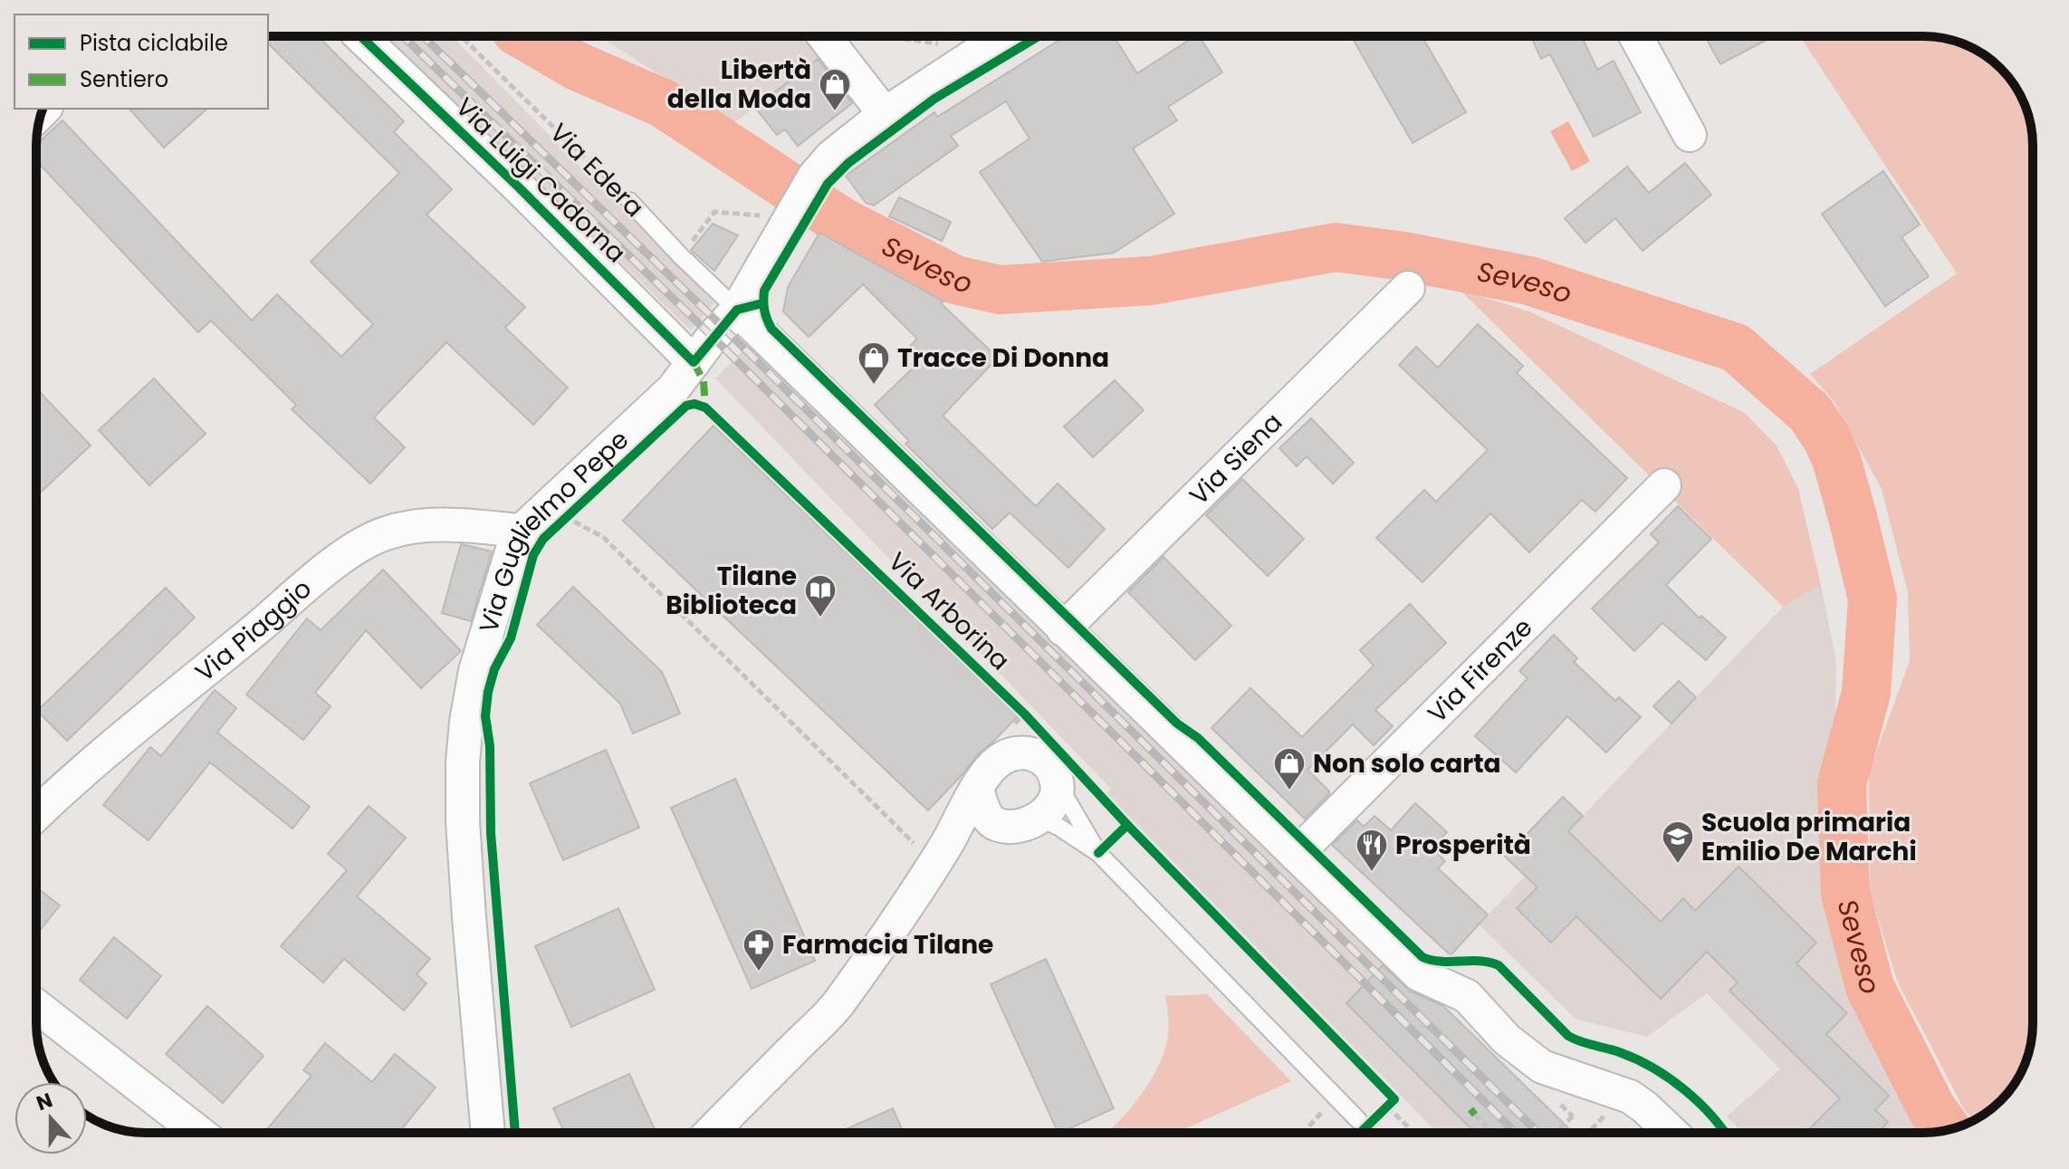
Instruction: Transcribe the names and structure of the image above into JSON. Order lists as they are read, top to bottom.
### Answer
{
  "streets": {
    "street": [
      "Via Luigi Cadorna",
      "Via Siena",
      "Via Guglielmo Pepe",
      "Via Piaggio",
      "Via Firenze"
    ],
    "lane": ["Via Edera"],
    "cycle path": ["Via Arborina"]
  },
  "crossings": [
    ["Via Edera", "Via Guglielmo Pepe"],
    ["Via Luigi Cadorna", "Via Guglielmo Pepe"],
    ["Via Guglielmo Pepe", "Via Piaggio"]
  ],
  "water": ["Seveso"],
  "places": {
    "shop": ["Libertà della Moda", "Tracce Di Donna", "Non solo carta"],
    "library": ["Tilane Biblioteca"],
    "school or university": ["Scuola primaria Emilio De Marchi"],
    "restaurant": ["Prosperità"],
    "pharmacy": ["Farmacia Tilane"]
  },
  "legend": ["Pista ciclabile", "Sentiero"],
  "north": "top"
}
